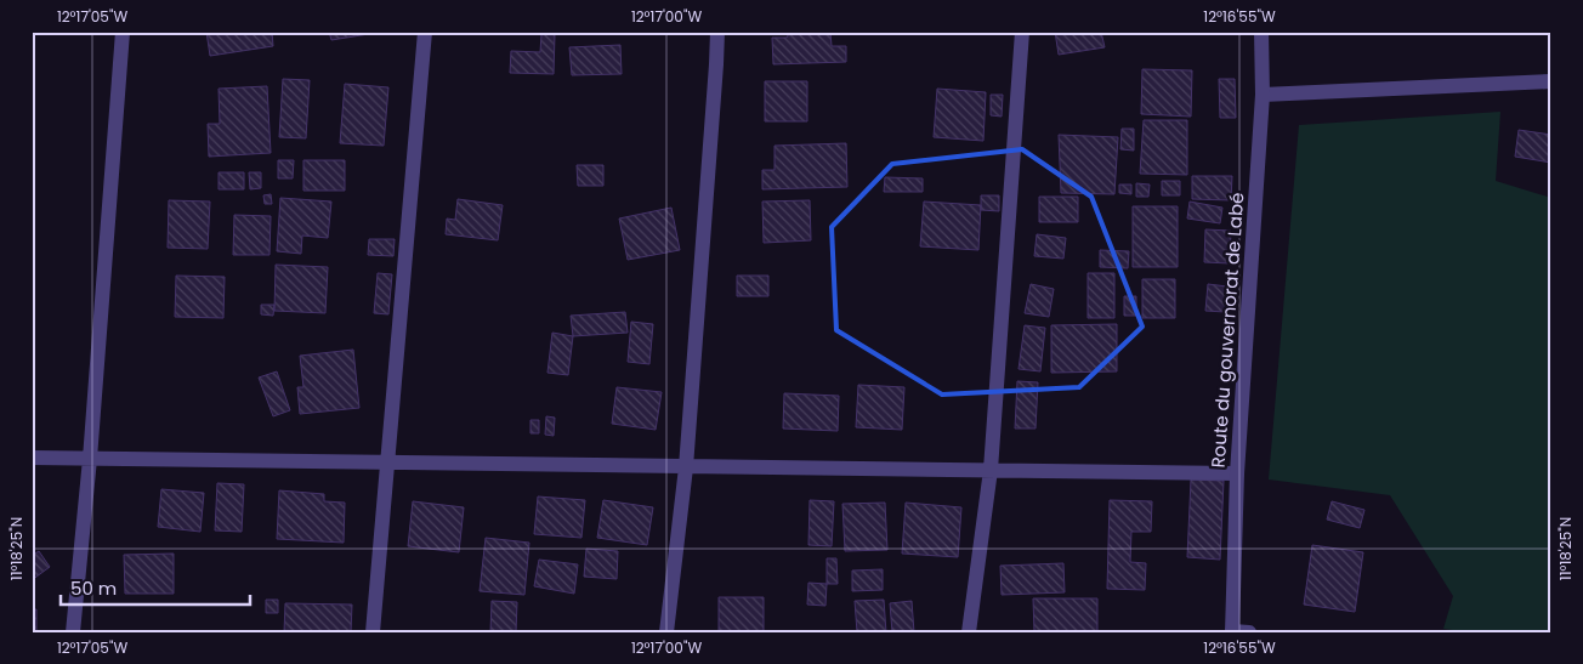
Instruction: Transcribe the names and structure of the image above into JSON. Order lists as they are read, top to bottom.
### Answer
{
  "streets": {
    "street": ["Route du gouvernorat de Labé"]
  },
  "scale_bar": "50 m",
  "coordinates": [
    "12°17'05\"W",
    "12°17'00\"W",
    "12°16'55\"W",
    "11°18'25\"N"
  ]
}
